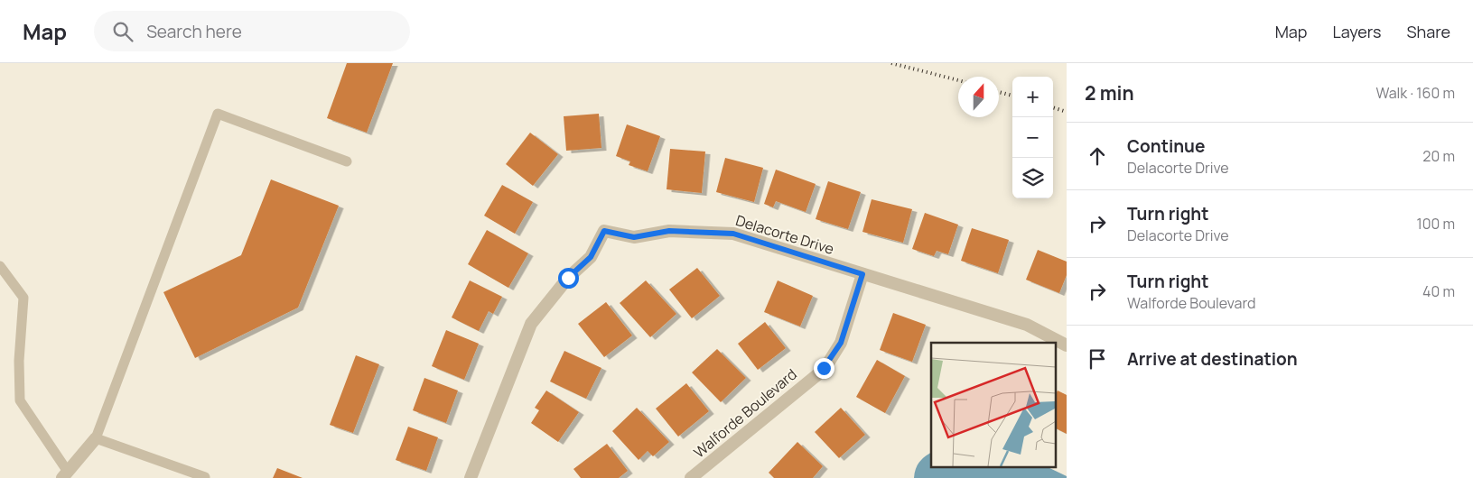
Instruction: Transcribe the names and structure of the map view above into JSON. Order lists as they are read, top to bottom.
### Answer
{
  "streets": {
    "street": ["Delacorte Drive", "Walforde Boulevard"]
  },
  "crossings": [
    ["Delacorte Drive", "Walforde Boulevard"]
  ],
  "north": "top",
  "page": {
    "header": "Map",
    "search": "Search here",
    "nav": ["Map", "Layers", "Share"],
    "heading": ["2 min", "Walk · 160 m"],
    "map_buttons": ["+", "−"],
    "list": [
      ["Continue", "Delacorte Drive", "20 m"],
      ["Turn right", "Delacorte Drive", "100 m"],
      ["Turn right", "Walforde Boulevard", "40 m"],
      "Arrive at destination"
    ]
  }
}
